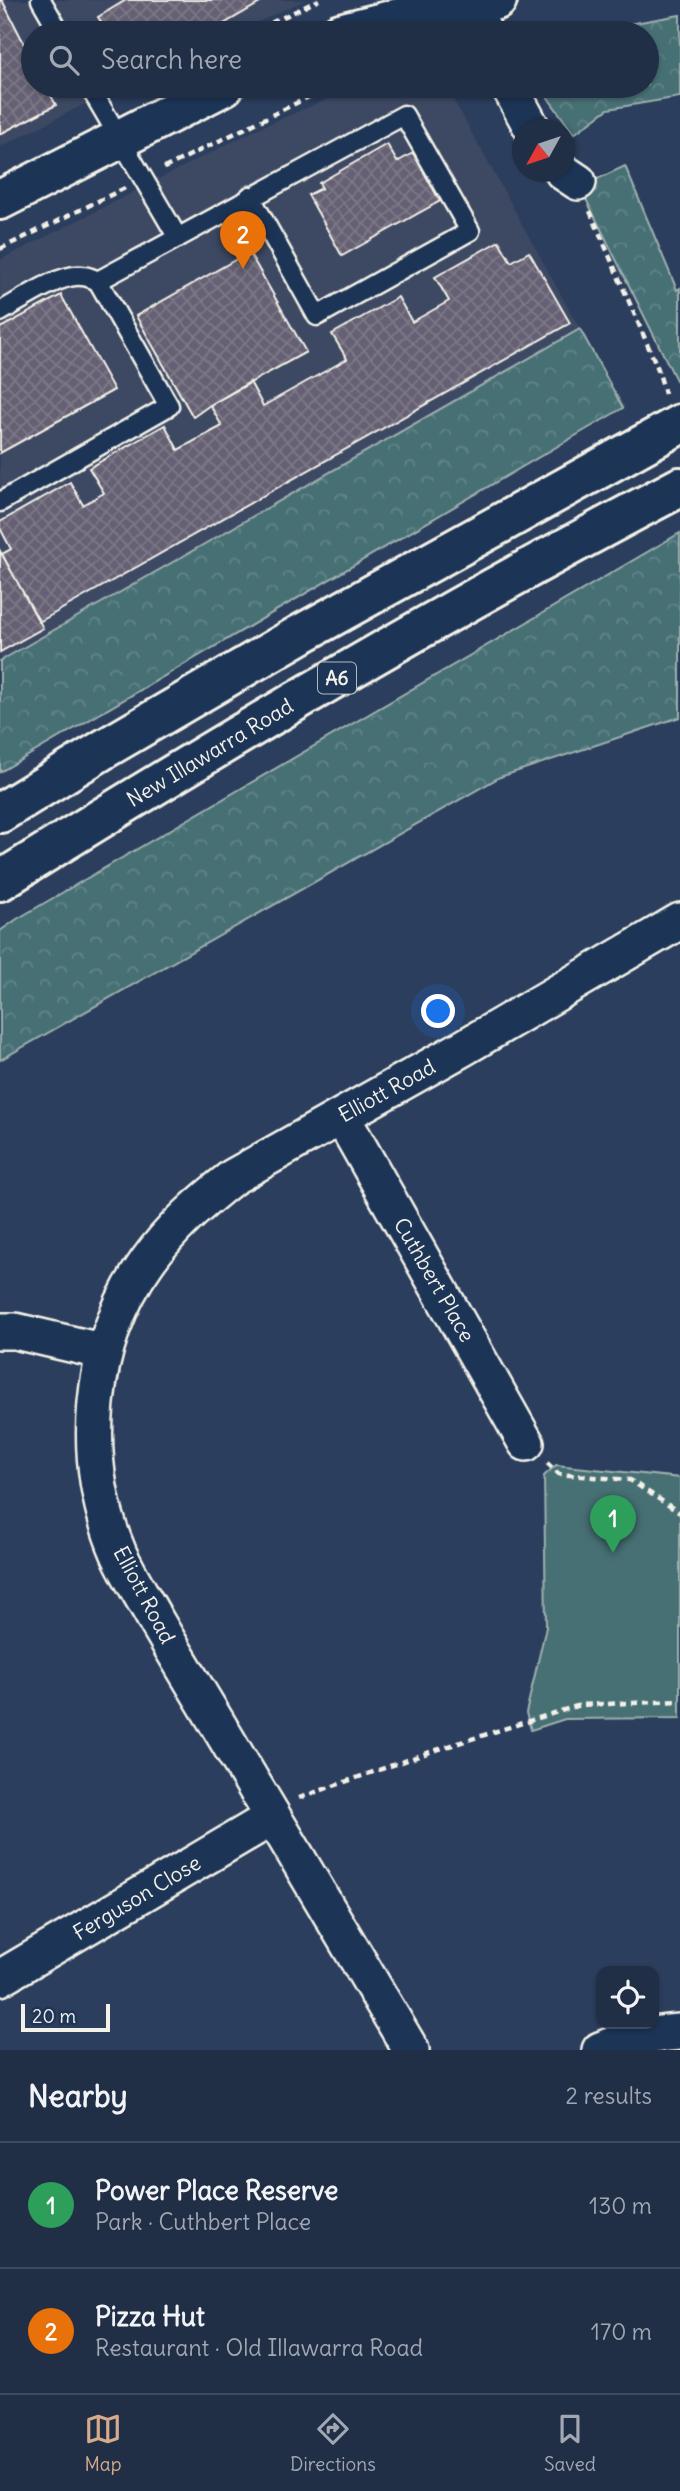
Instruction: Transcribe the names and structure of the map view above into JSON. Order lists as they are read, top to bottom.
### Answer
{
  "streets": {
    "main road": ["A6", "New Illawarra Road"],
    "street": ["Elliott Road", "Cuthbert Place", "Ferguson Close"]
  },
  "crossings": [
    ["Elliott Road", "Cuthbert Place"],
    ["Elliott Road", "Ferguson Close"]
  ],
  "scale_bar": "20 m",
  "north": "bottom left",
  "page": {
    "search": "Search here",
    "pins": ["2", "1"],
    "scale": "20 m",
    "heading": ["Nearby", "2 results"],
    "list": [
      {
        "mark": "1",
        "name": "Power Place Reserve",
        "note": "Park · Cuthbert Place",
        "value": "130 m"
      },
      {
        "mark": "2",
        "name": "Pizza Hut",
        "note": "Restaurant · Old Illawarra Road",
        "value": "170 m"
      }
    ],
    "nav": ["Map", "Directions", "Saved"]
  }
}
